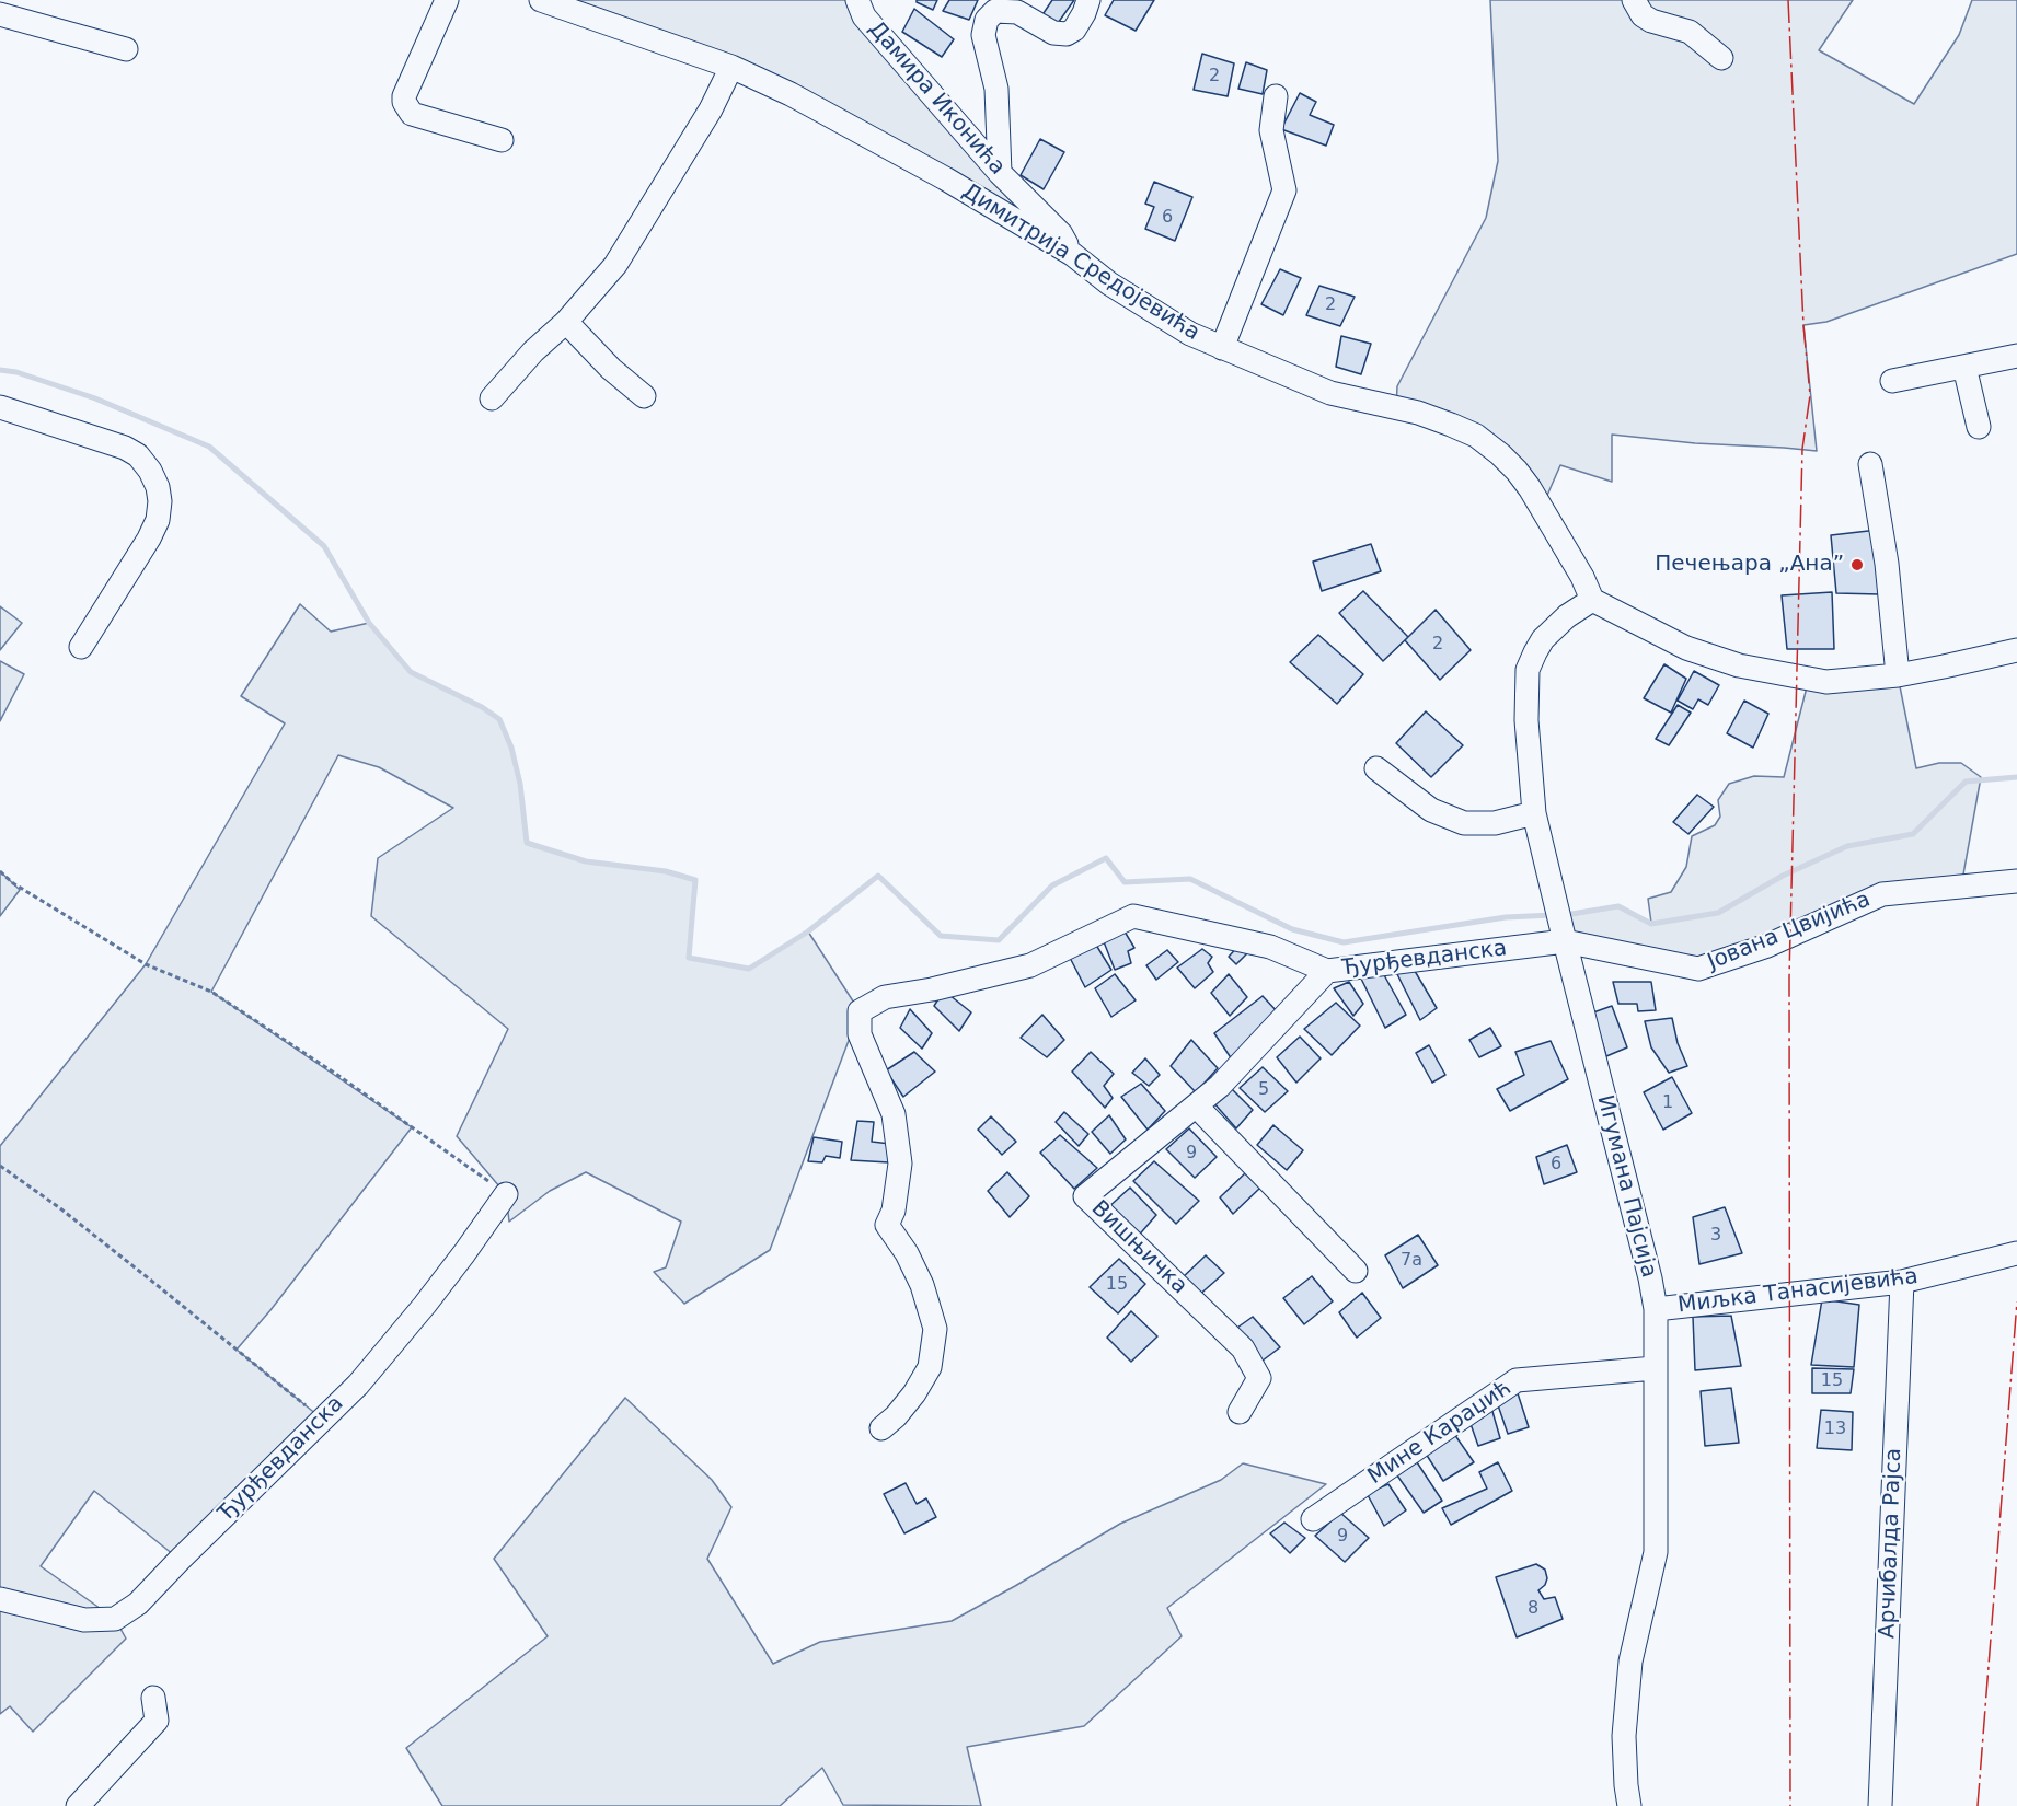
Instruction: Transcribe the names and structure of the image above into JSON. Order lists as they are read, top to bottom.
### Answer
{
  "streets": {
    "street": [
      "Дамира Иконића",
      "Димитрија Средојевића",
      "Јована Цвијића",
      "Ђурђевданска",
      "Игумана Пајсија",
      "Вишњичка",
      "Миљка Танасијевића",
      "Мине Караџић",
      "Арчибалда Рајса"
    ]
  },
  "crossings": [
    ["Дамира Иконића", "Димитрија Средојевића"],
    ["Димитрија Средојевића", "Игумана Пајсија"],
    ["Јована Цвијића", "Ђурђевданска"],
    ["Јована Цвијића", "Игумана Пајсија"],
    ["Ђурђевданска", "Игумана Пајсија"],
    ["Ђурђевданска", "Вишњичка"],
    ["Игумана Пајсија", "Миљка Танасијевића"],
    ["Игумана Пајсија", "Мине Караџић"],
    ["Миљка Танасијевића", "Арчибалда Рајса"]
  ],
  "places": ["Печењара „Ана”"],
  "house_numbers": [
    "2",
    "6",
    "2",
    "2",
    "5",
    "1",
    "9",
    "6",
    "3",
    "7a",
    "15",
    "15",
    "13",
    "9",
    "8"
  ]
}
